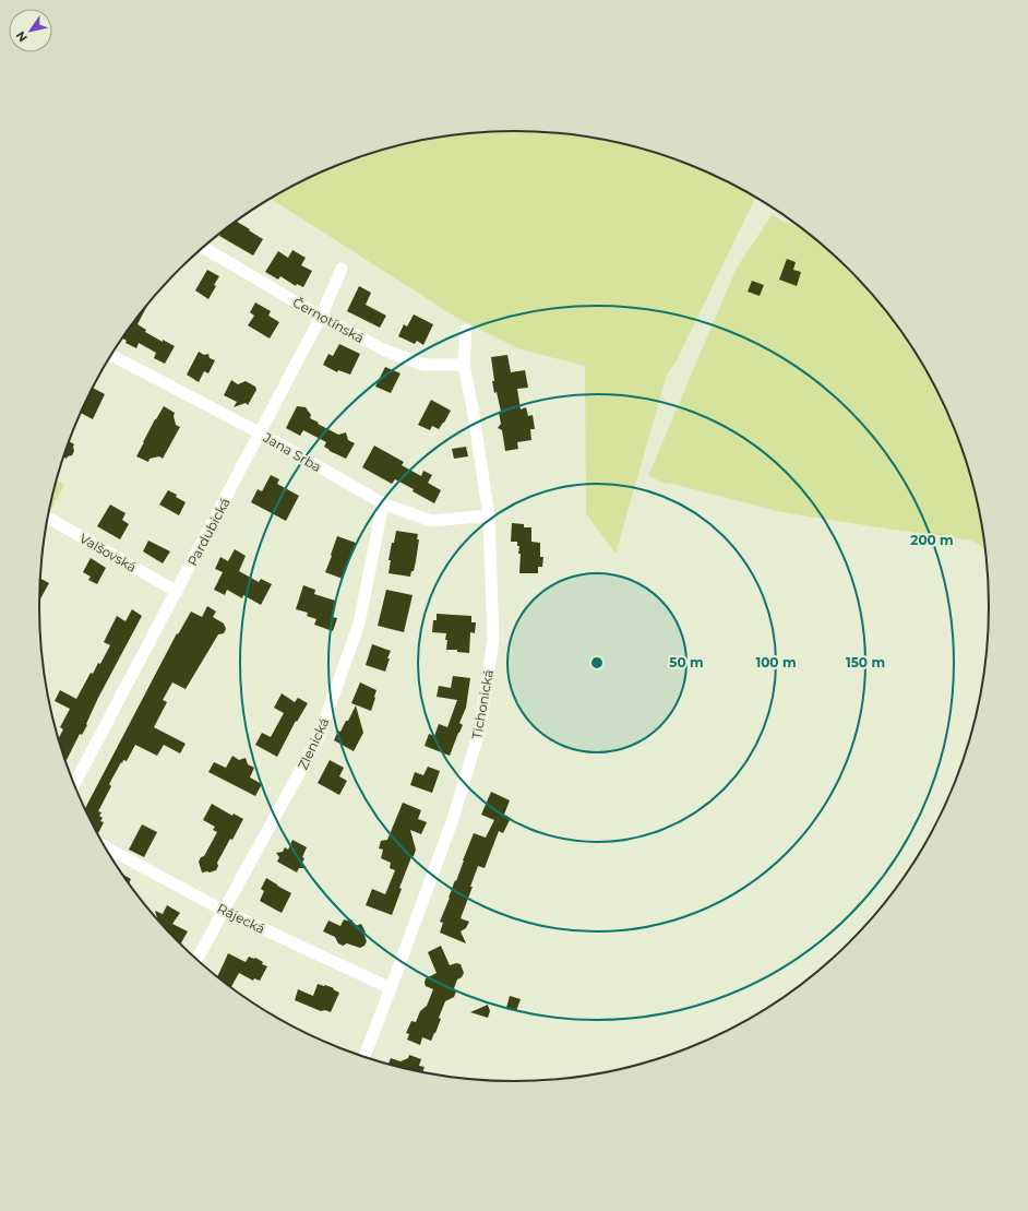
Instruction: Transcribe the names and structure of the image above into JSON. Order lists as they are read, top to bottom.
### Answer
{
  "streets": {
    "street": [
      "Černotínská",
      "Jana Srba",
      "Pardubická",
      "Valšovská",
      "Tichonická",
      "Zlenická",
      "Rájecká"
    ]
  },
  "crossings": [
    ["Černotínská", "Pardubická"],
    ["Černotínská", "Tichonická"],
    ["Jana Srba", "Pardubická"],
    ["Jana Srba", "Tichonická"],
    ["Jana Srba", "Zlenická"],
    ["Pardubická", "Valšovská"],
    ["Tichonická", "Rájecká"],
    ["Zlenická", "Rájecká"]
  ],
  "north": "bottom left",
  "rings": [
    "200 m",
    "50 m",
    "100 m",
    "150 m"
  ]
}
